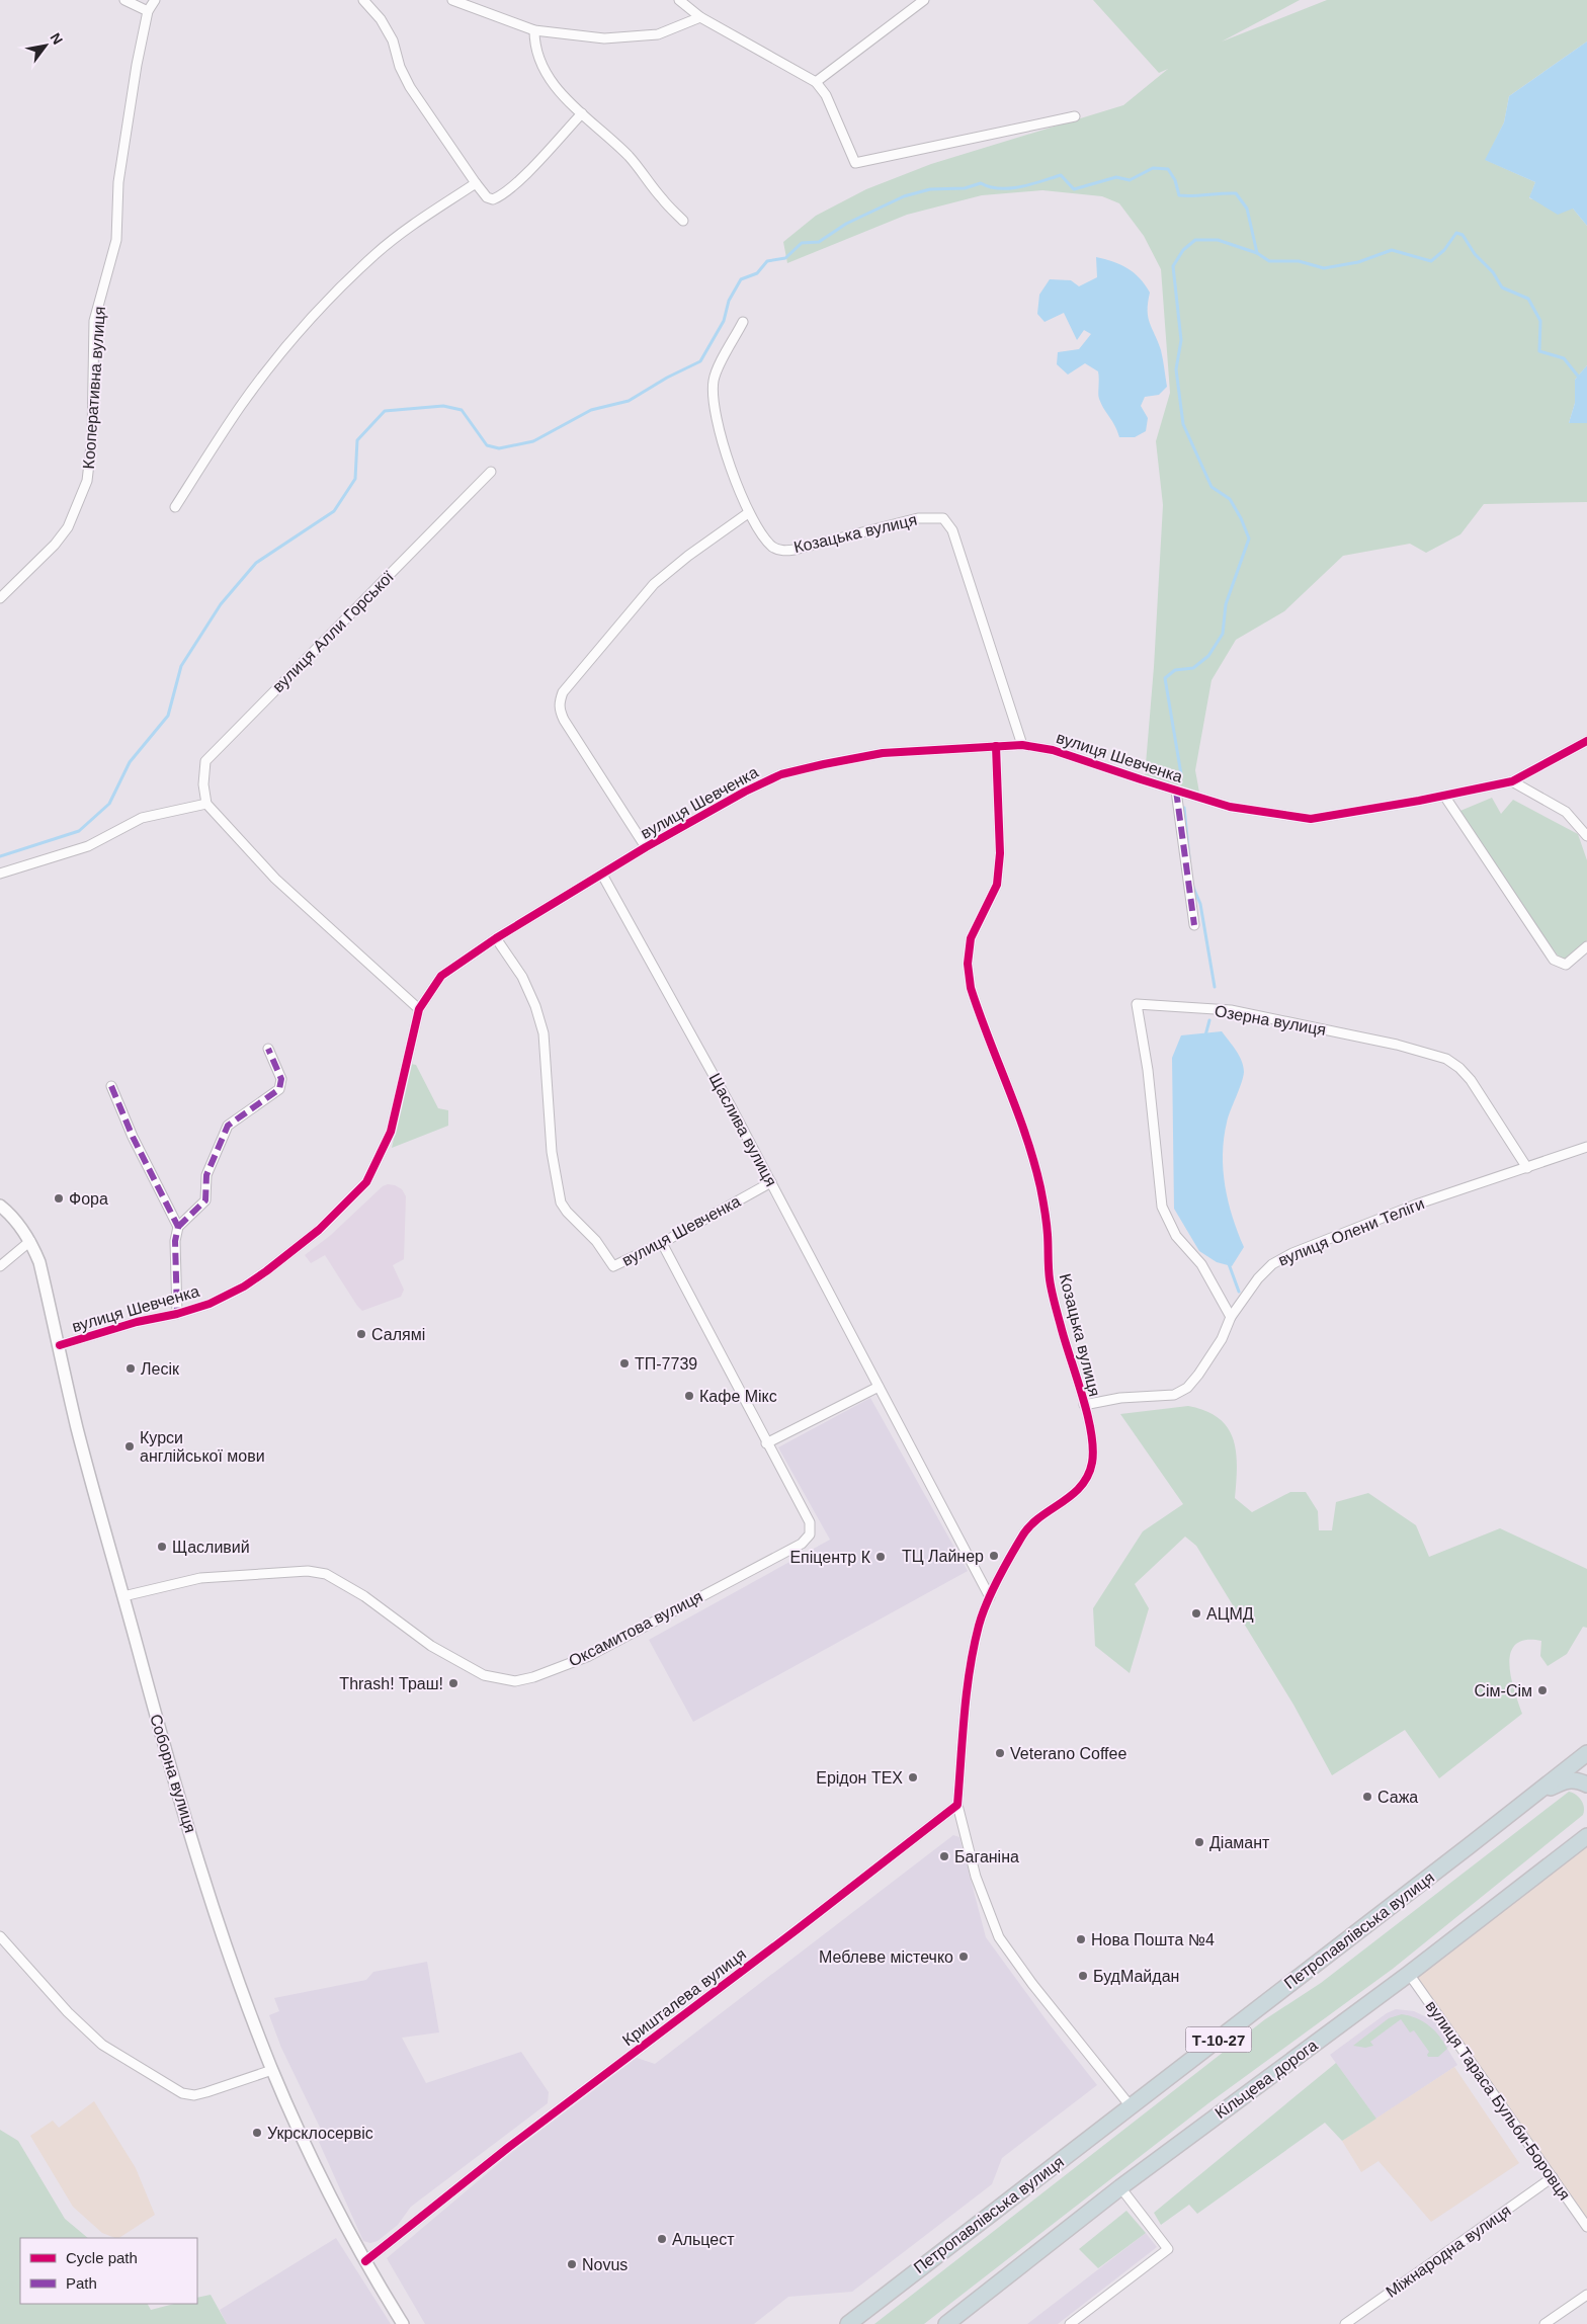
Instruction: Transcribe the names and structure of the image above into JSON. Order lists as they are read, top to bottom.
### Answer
{
  "streets": {
    "highway": ["Петропавлівська вулиця", "Т-10-27", "Кільцева дорога"],
    "main road": ["Соборна вулиця"],
    "street": [
      "Кооперативна вулиця",
      "Козацька вулиця",
      "вулиця Алли Горської",
      "вулиця Шевченка",
      "Озерна вулиця",
      "Щаслива вулиця",
      "вулиця Олени Теліги",
      "Оксамитова вулиця",
      "Кришталева вулиця",
      "вулиця Тараса Бульби-Боровця",
      "Міжнародна вулиця"
    ]
  },
  "crossings": [
    ["Козацька вулиця", "вулиця Шевченка"],
    ["Козацька вулиця", "Щаслива вулиця"],
    ["Козацька вулиця", "вулиця Олени Теліги"],
    ["Козацька вулиця", "Кришталева вулиця"],
    ["вулиця Шевченка", "Щаслива вулиця"],
    ["вулиця Шевченка", "Оксамитова вулиця"],
    ["вулиця Шевченка", "Соборна вулиця"],
    ["Озерна вулиця", "вулиця Олени Теліги"],
    ["Оксамитова вулиця", "Соборна вулиця"],
    ["Соборна вулиця", "Кришталева вулиця"],
    ["Кільцева дорога", "вулиця Тараса Бульби-Боровця"],
    ["вулиця Тараса Бульби-Боровця", "Міжнародна вулиця"]
  ],
  "places": [
    "Фора",
    "Салямі",
    "ТП-7739",
    "Лесік",
    "Кафе Мікс",
    "Курси англійської мови",
    "Щасливий",
    "ТЦ Лайнер",
    "Епіцентр К",
    "АЦМД",
    "Thrash! Траш!",
    "Сім-Сім",
    "Veterano Coffee",
    "Ерідон ТЕХ",
    "Сажа",
    "Діамант",
    "Баганіна",
    "Нова Пошта №4",
    "Меблеве містечко",
    "БудМайдан",
    "Укрсклосервіс",
    "Альцест",
    "Novus"
  ],
  "legend": ["Cycle path", "Path"],
  "north": "top right"
}
